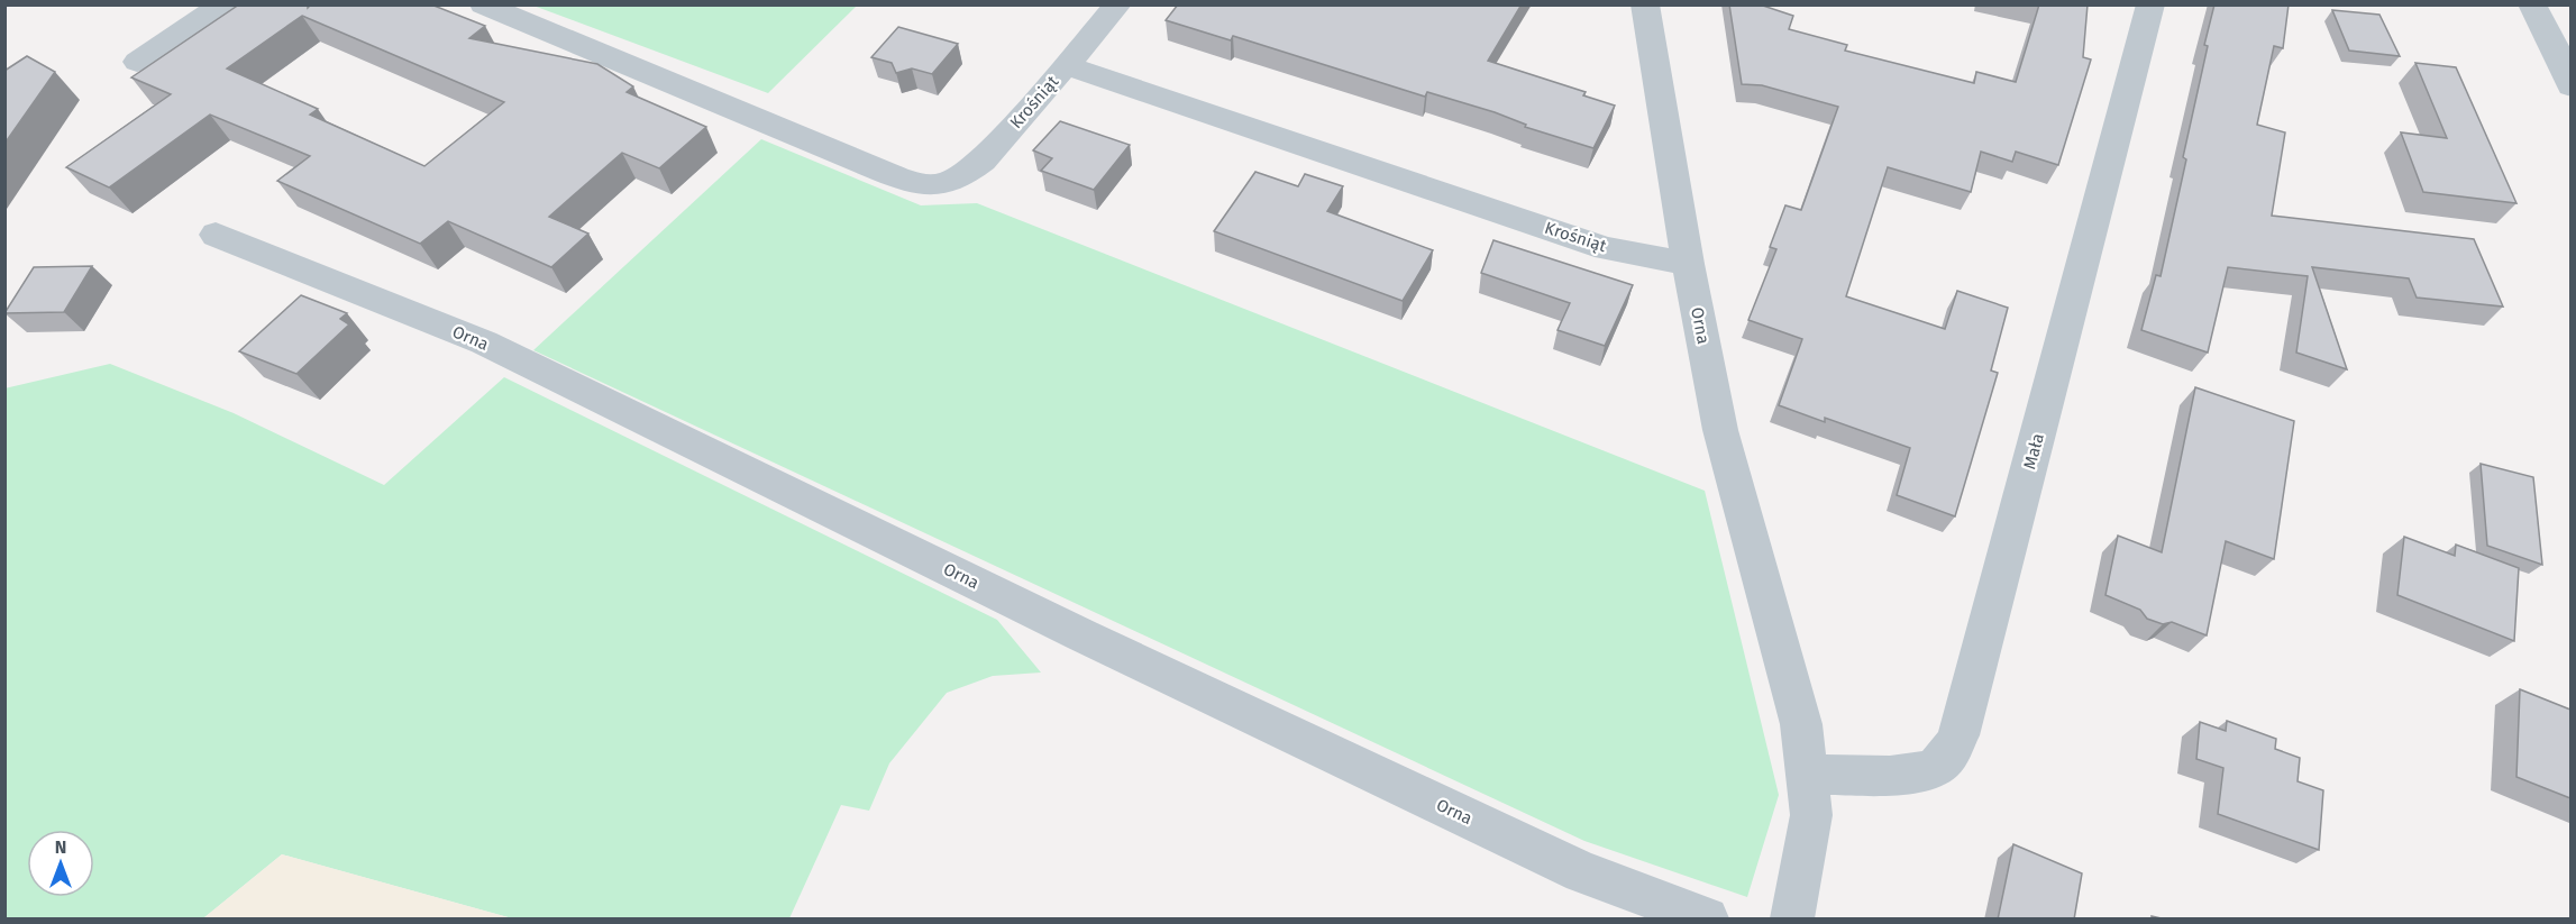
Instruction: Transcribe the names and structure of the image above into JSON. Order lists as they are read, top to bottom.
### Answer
{
  "streets": {
    "street": ["Krośniąt", "Orna", "Mała"]
  },
  "crossings": [
    ["Krośniąt", "Orna"],
    ["Orna", "Mała"]
  ],
  "north": "top"
}
